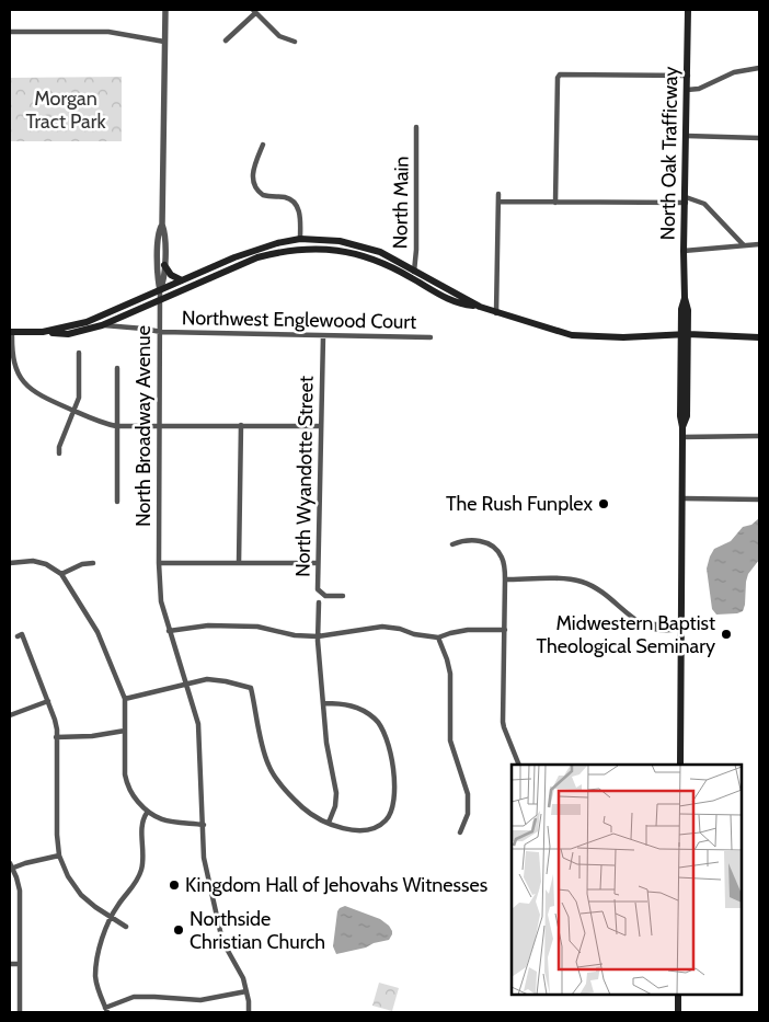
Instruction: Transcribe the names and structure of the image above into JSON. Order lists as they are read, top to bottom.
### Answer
{
  "streets": {
    "main road": ["North Oak Trafficway"],
    "street": [
      "North Main",
      "Northwest Englewood Court",
      "North Broadway Avenue",
      "North Wyandotte Street"
    ]
  },
  "crossings": [
    ["Northwest Englewood Court", "North Broadway Avenue"],
    ["Northwest Englewood Court", "North Wyandotte Street"]
  ],
  "parks": ["Morgan Tract Park"],
  "places": [
    "The Rush Funplex",
    "Midwestern Baptist Theological Seminary",
    "Kingdom Hall of Jehovahs Witnesses",
    "Northside Christian Church"
  ]
}
